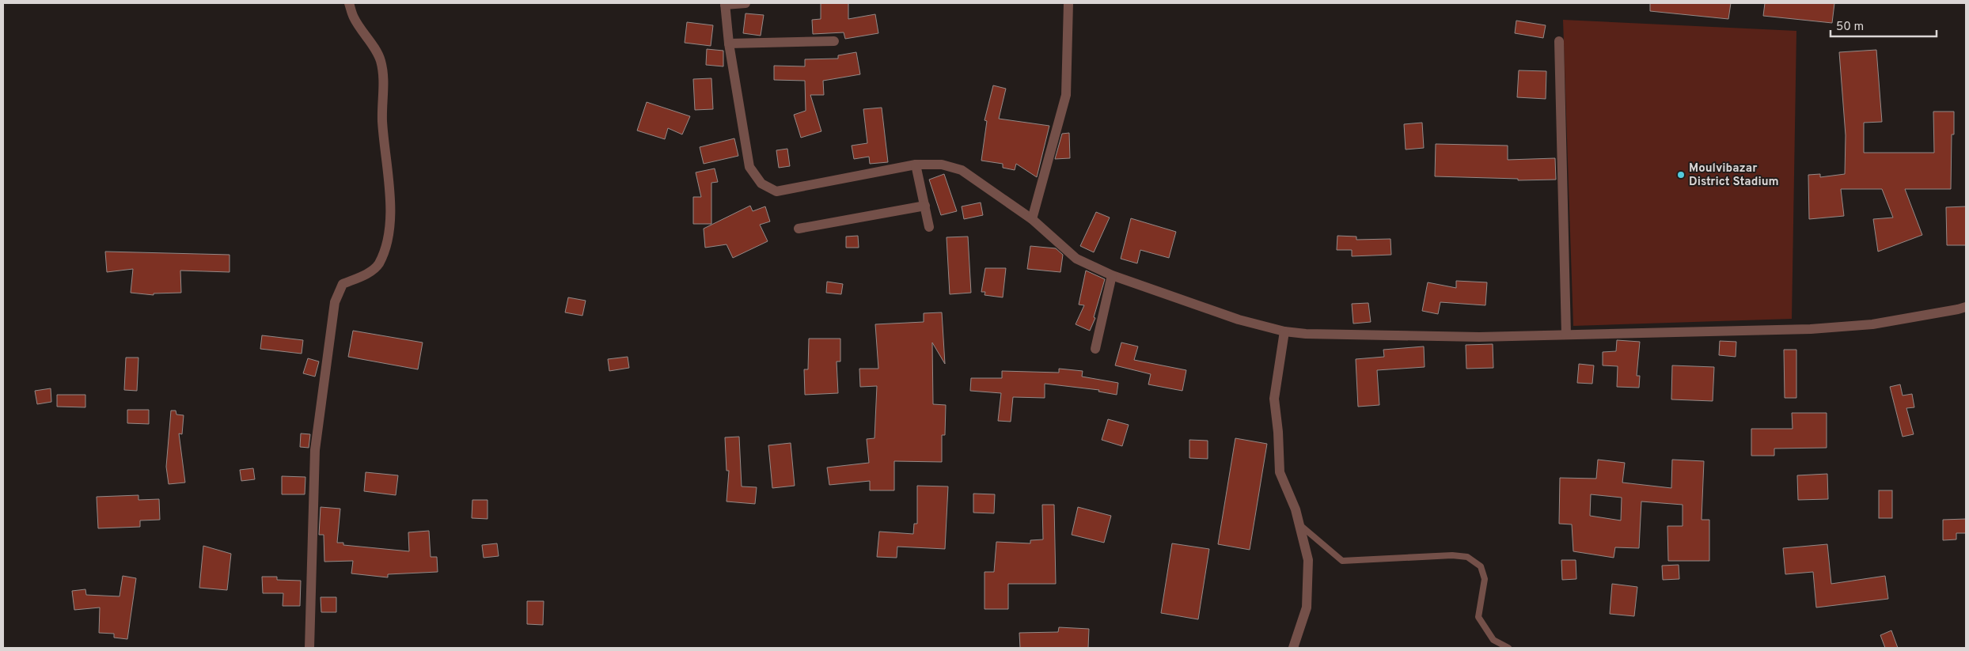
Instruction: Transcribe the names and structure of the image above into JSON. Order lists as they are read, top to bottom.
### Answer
{
  "places": ["Moulvibazar District Stadium"],
  "scale_bar": "50 m"
}
